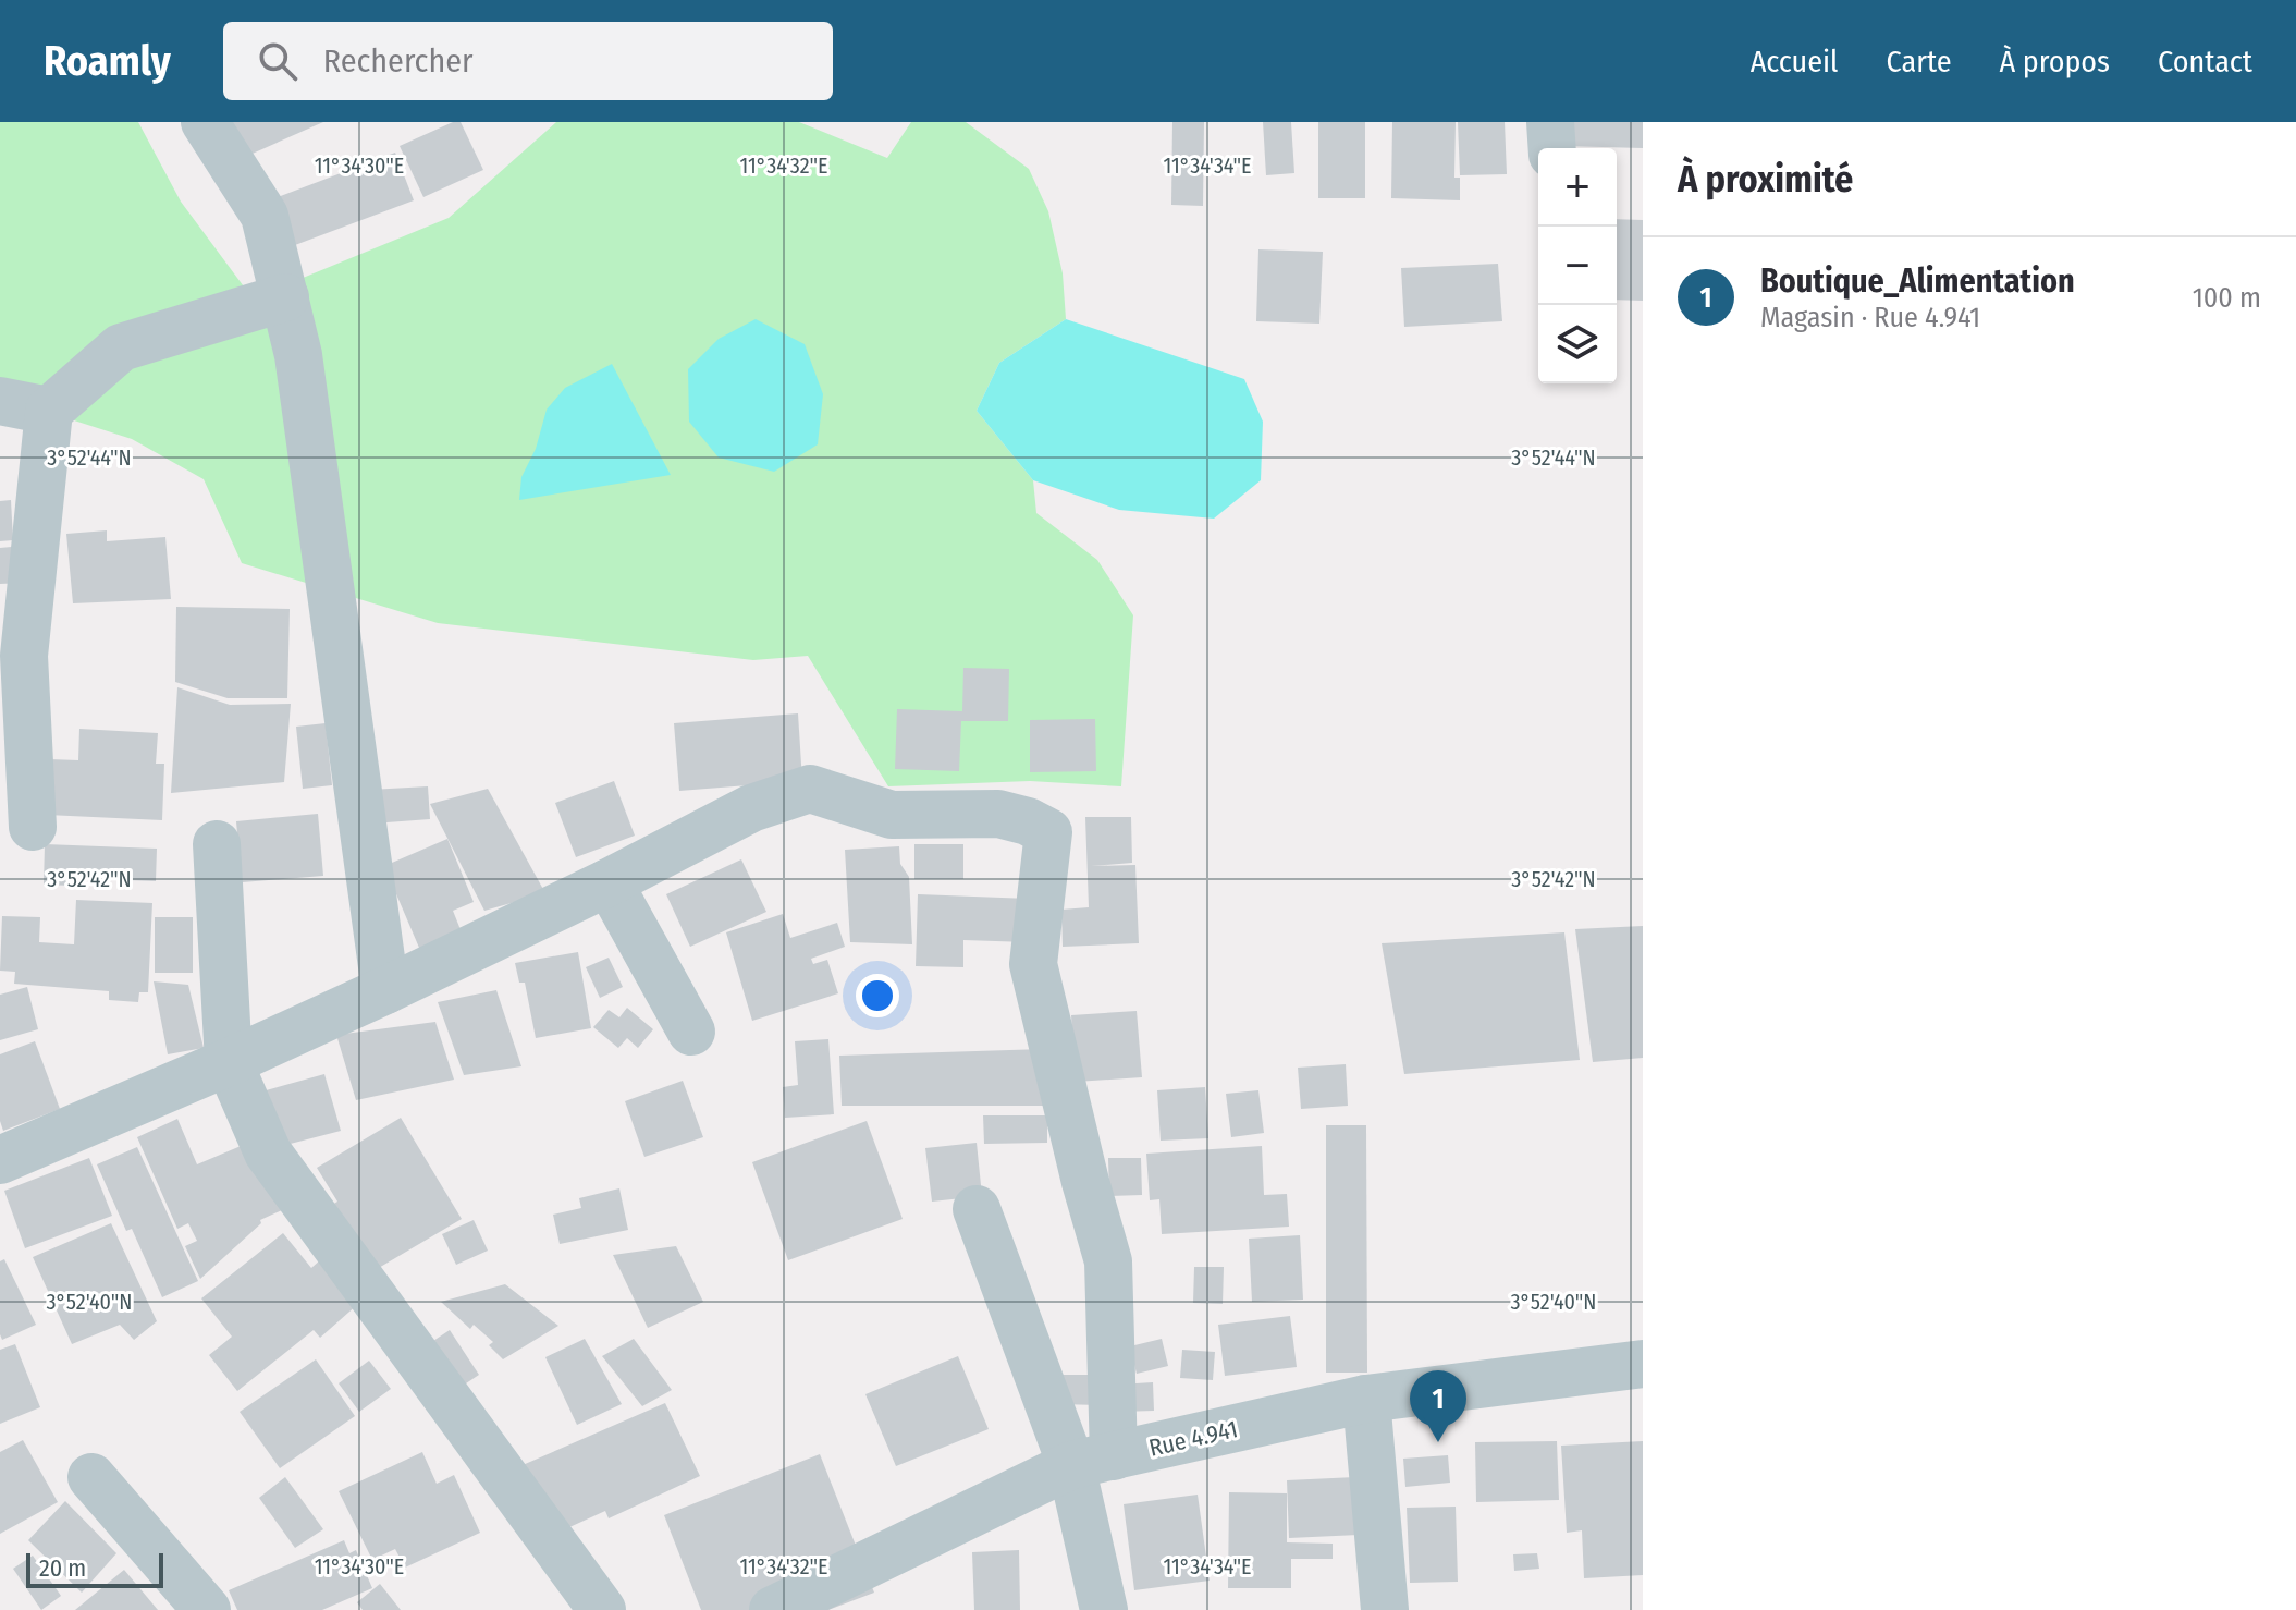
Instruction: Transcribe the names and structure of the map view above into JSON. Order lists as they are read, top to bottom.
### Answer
{
  "streets": {
    "street": ["Rue 4.941"]
  },
  "scale_bar": "20 m",
  "page": {
    "header": "Roamly",
    "search": "Rechercher",
    "nav": [
      "Accueil",
      "Carte",
      "À propos",
      "Contact"
    ],
    "heading": "À proximité",
    "map_buttons": ["+", "−"],
    "list": [
      {
        "mark": "1",
        "name": "Boutique_Alimentation",
        "note": "Magasin · Rue 4.941",
        "value": "100 m"
      }
    ],
    "pins": "1",
    "scale": "20 m"
  },
  "coordinates": [
    "11°34'30\"E",
    "11°34'32\"E",
    "11°34'34\"E",
    "3°52'44\"N",
    "3°52'42\"N",
    "3°52'40\"N"
  ]
}
